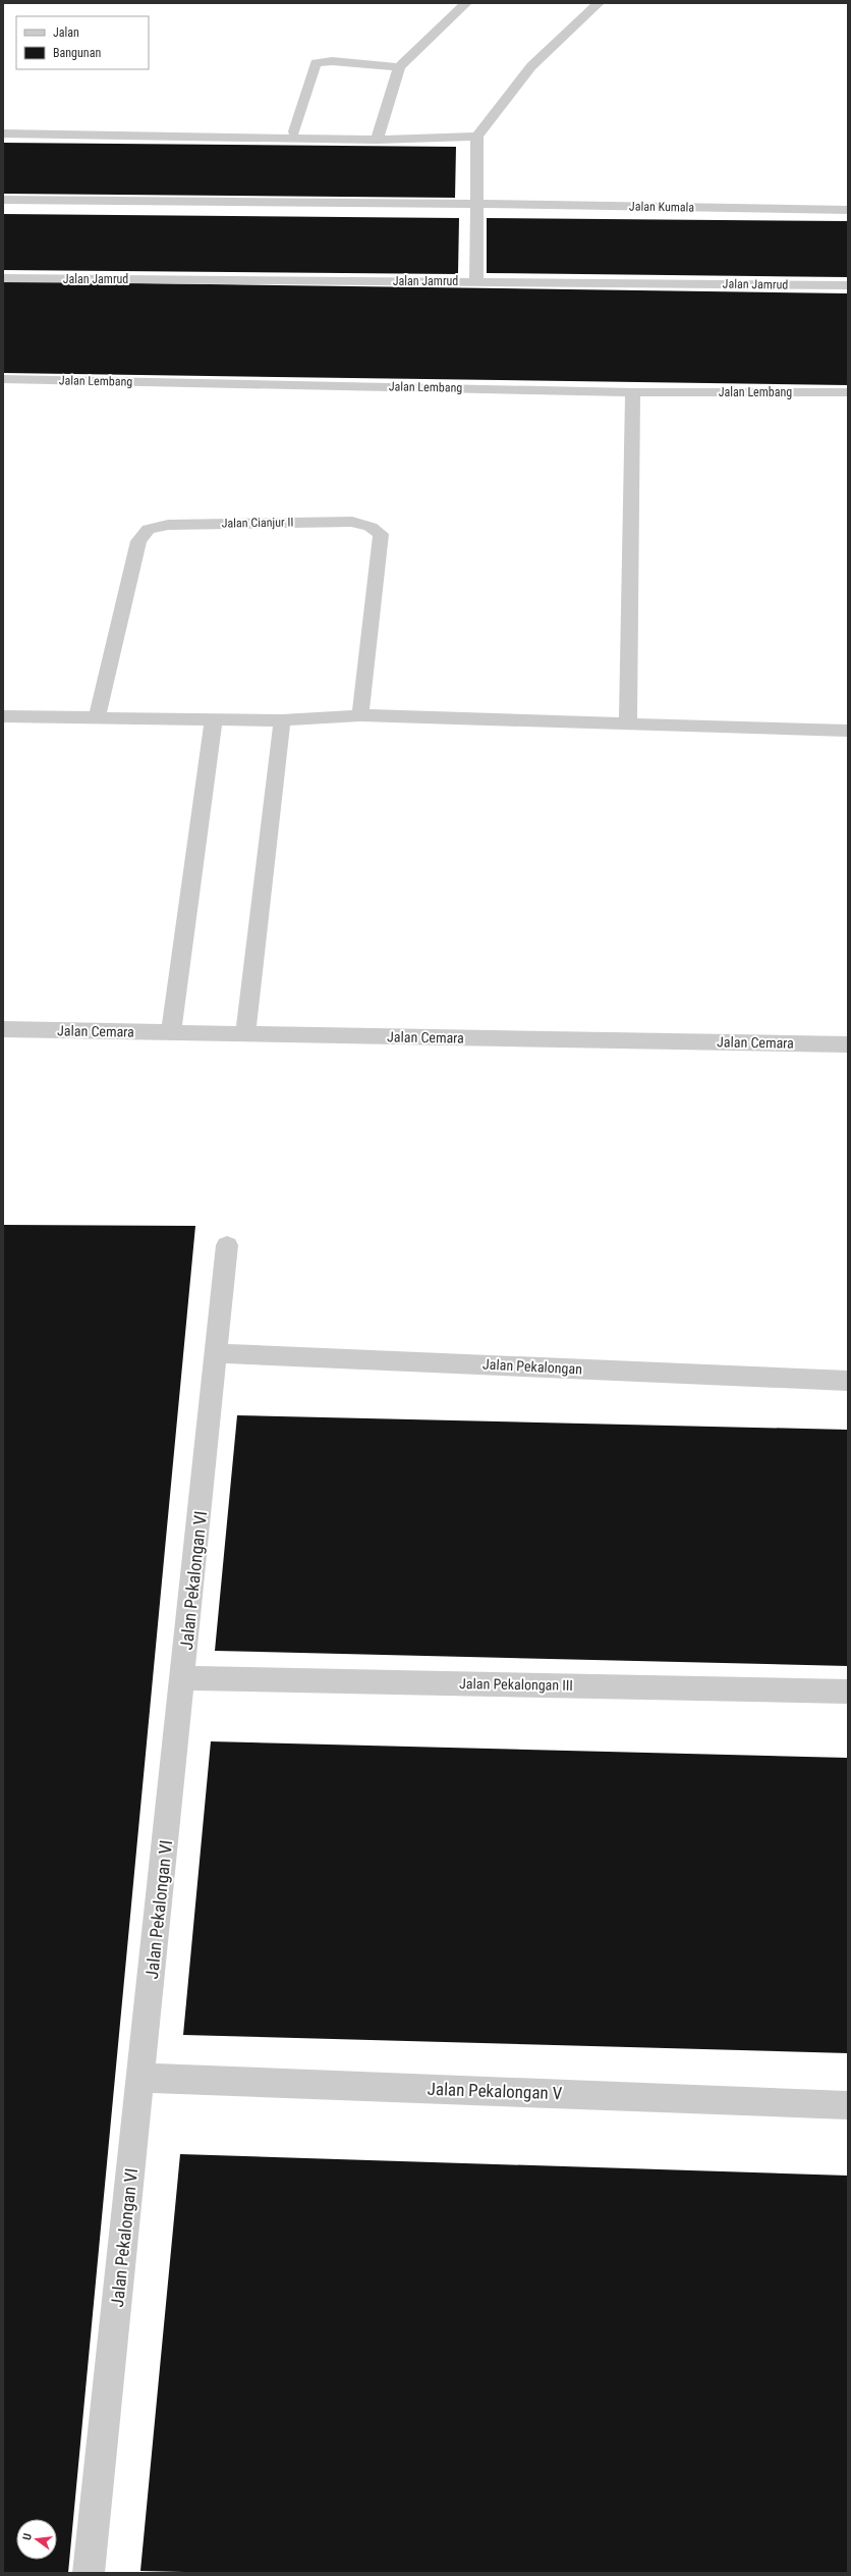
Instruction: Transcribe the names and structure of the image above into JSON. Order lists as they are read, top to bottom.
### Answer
{
  "streets": {
    "street": [
      "Jalan Kumala",
      "Jalan Jamrud",
      "Jalan Lembang",
      "Jalan Cianjur II",
      "Jalan Cemara",
      "Jalan Pekalongan",
      "Jalan Pekalongan VI",
      "Jalan Pekalongan III",
      "Jalan Pekalongan V"
    ]
  },
  "crossings": [
    ["Jalan Pekalongan", "Jalan Pekalongan VI"],
    ["Jalan Pekalongan VI", "Jalan Pekalongan III"],
    ["Jalan Pekalongan VI", "Jalan Pekalongan V"]
  ],
  "legend": ["Jalan", "Bangunan"],
  "north": "left"
}
